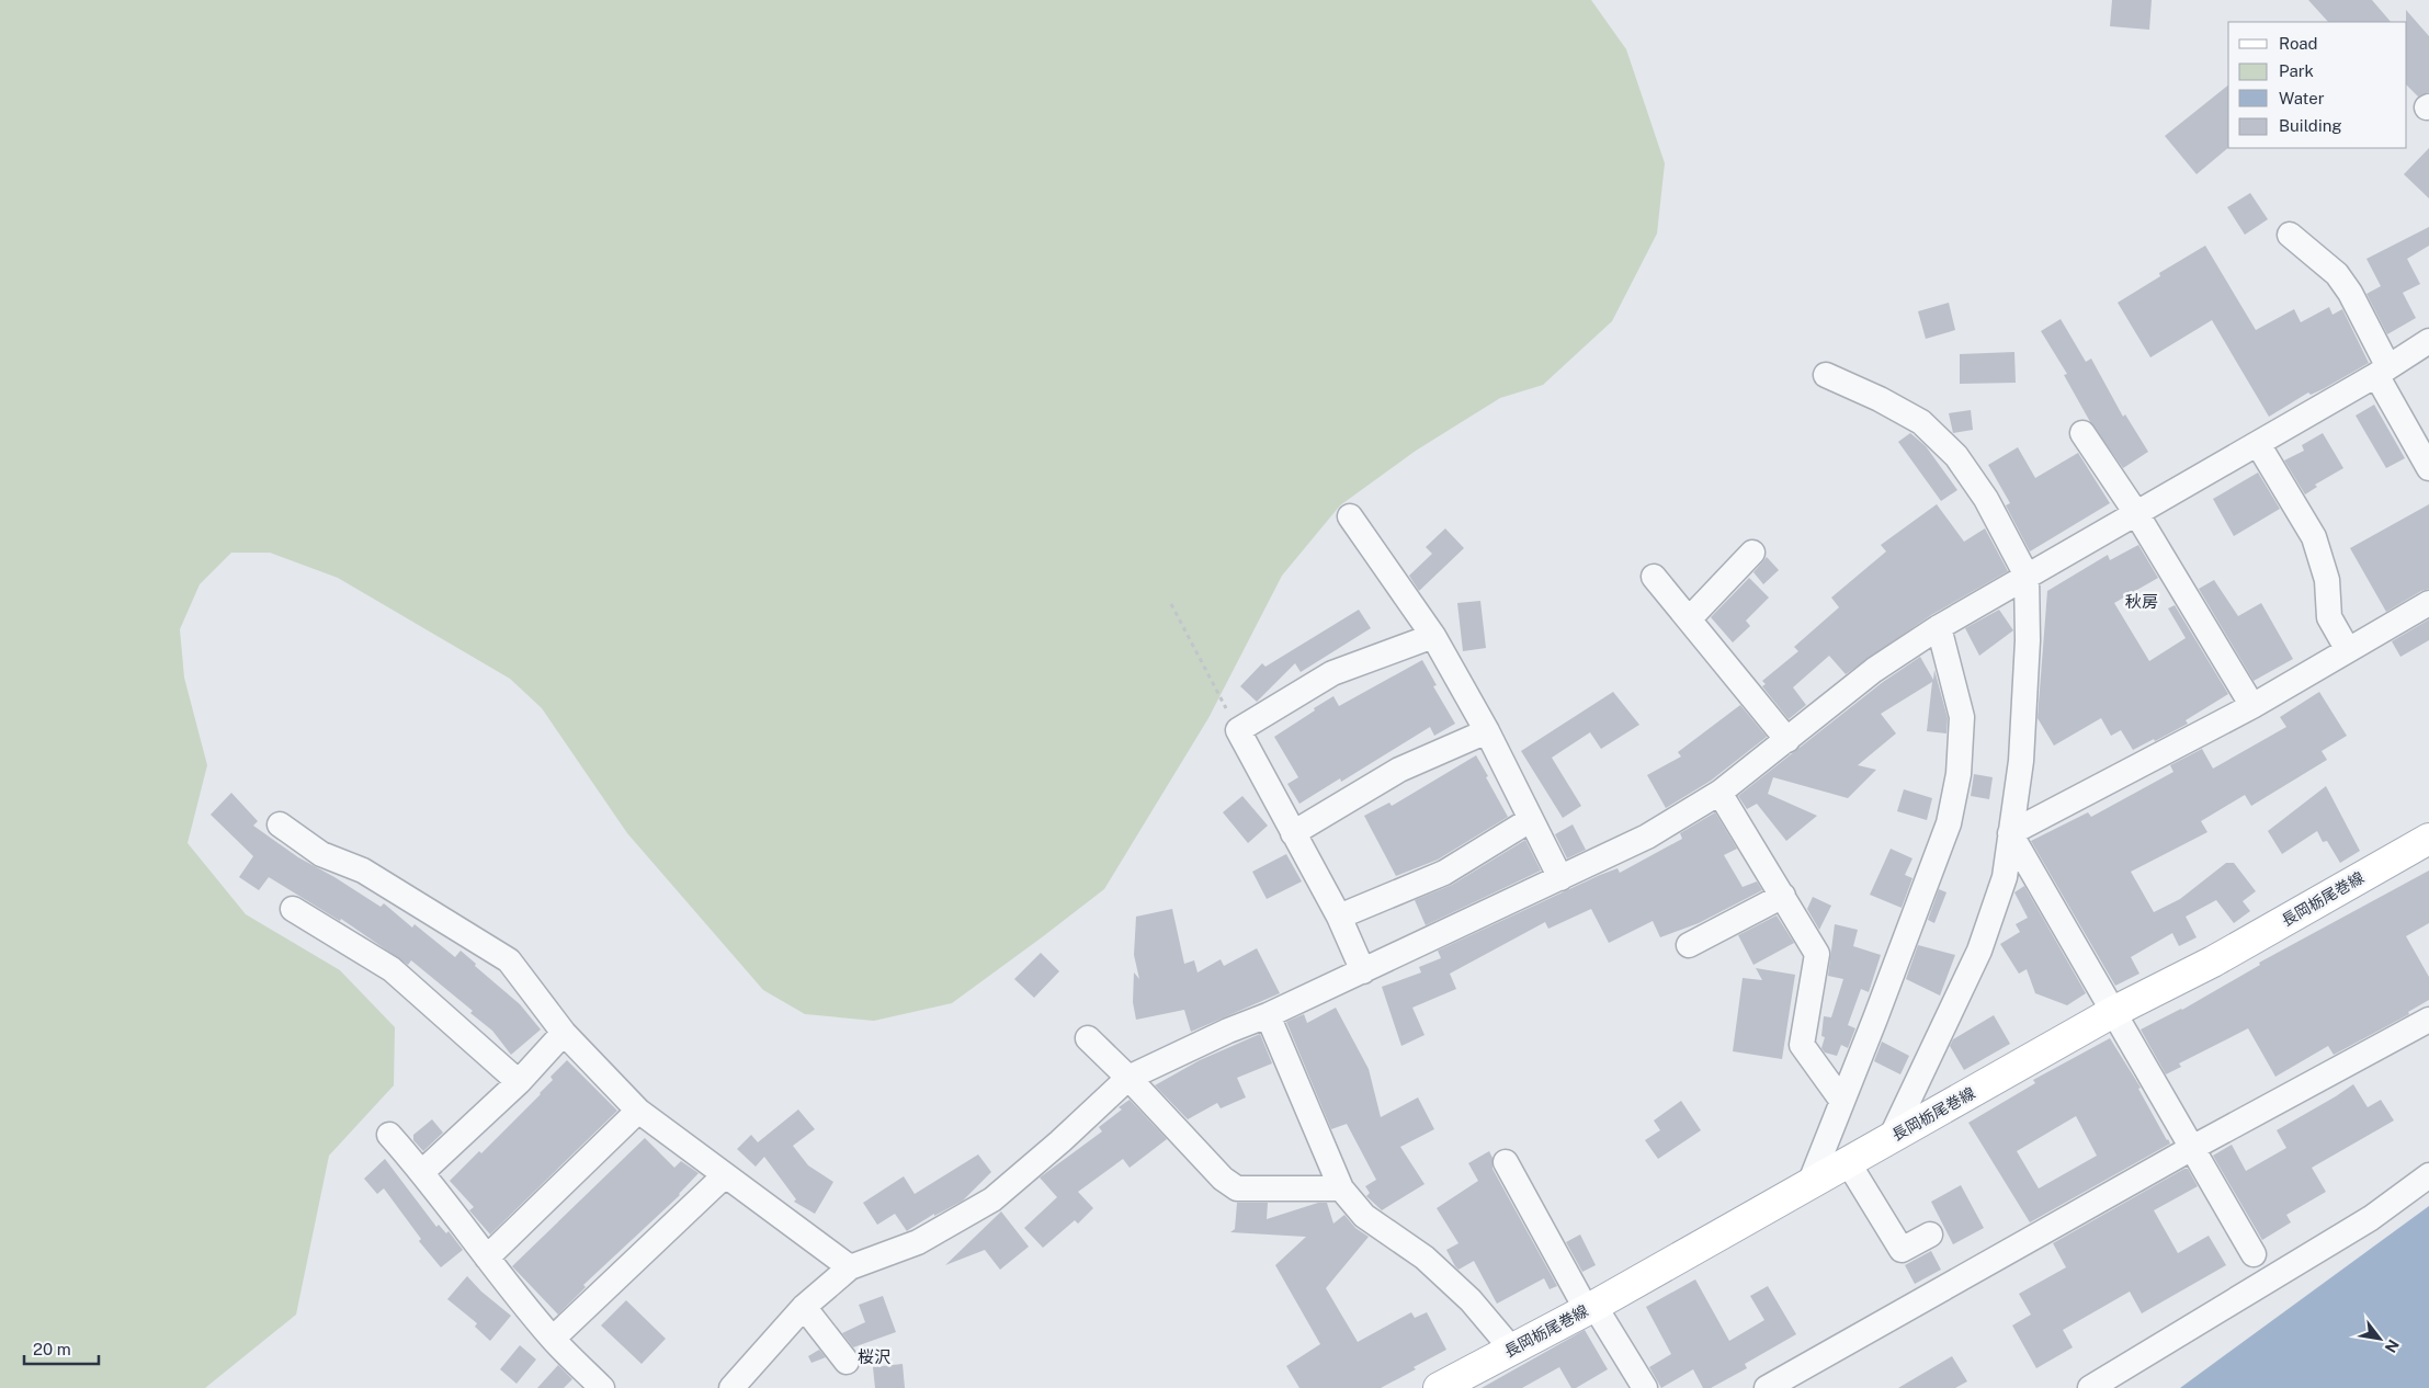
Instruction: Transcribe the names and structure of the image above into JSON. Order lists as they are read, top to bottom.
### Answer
{
  "streets": {
    "main road": ["長岡栃尾巻線"]
  },
  "districts": ["秋房", "桜沢"],
  "legend": [
    "Road",
    "Park",
    "Water",
    "Building"
  ],
  "scale_bar": "20 m",
  "north": "bottom right"
}
